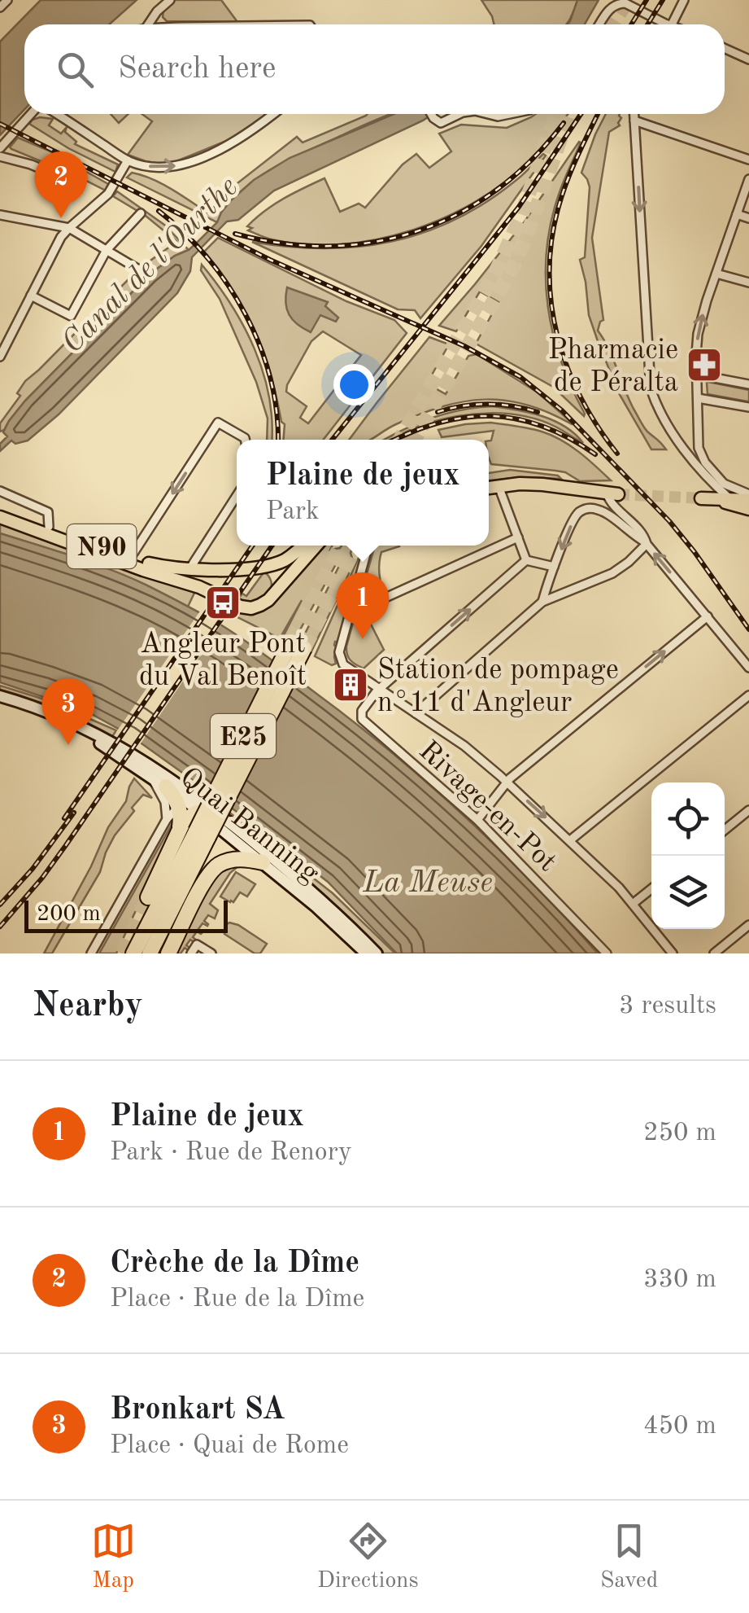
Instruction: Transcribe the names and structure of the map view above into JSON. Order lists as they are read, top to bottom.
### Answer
{
  "streets": {
    "highway": ["E25"],
    "main road": ["N90", "Quai Banning"],
    "street": ["Rivage-en-Pot"]
  },
  "water": ["Canal de l'Ourthe", "La Meuse"],
  "places": {
    "pharmacy": ["Pharmacie de Péralta"],
    "bus stop": ["Angleur Pont du Val Benoît"],
    "building": ["Station de pompage n°11 d'Angleur"]
  },
  "scale_bar": "200 m",
  "page": {
    "search": "Search here",
    "pins": ["2", "1", "3"],
    "popup": ["Plaine de jeux", "Park"],
    "scale": "200 m",
    "heading": ["Nearby", "3 results"],
    "list": [
      {
        "mark": "1",
        "name": "Plaine de jeux",
        "note": "Park · Rue de Renory",
        "value": "250 m"
      },
      {
        "mark": "2",
        "name": "Crèche de la Dîme",
        "note": "Place · Rue de la Dîme",
        "value": "330 m"
      },
      {
        "mark": "3",
        "name": "Bronkart SA",
        "note": "Place · Quai de Rome",
        "value": "450 m"
      }
    ],
    "nav": ["Map", "Directions", "Saved"]
  }
}
